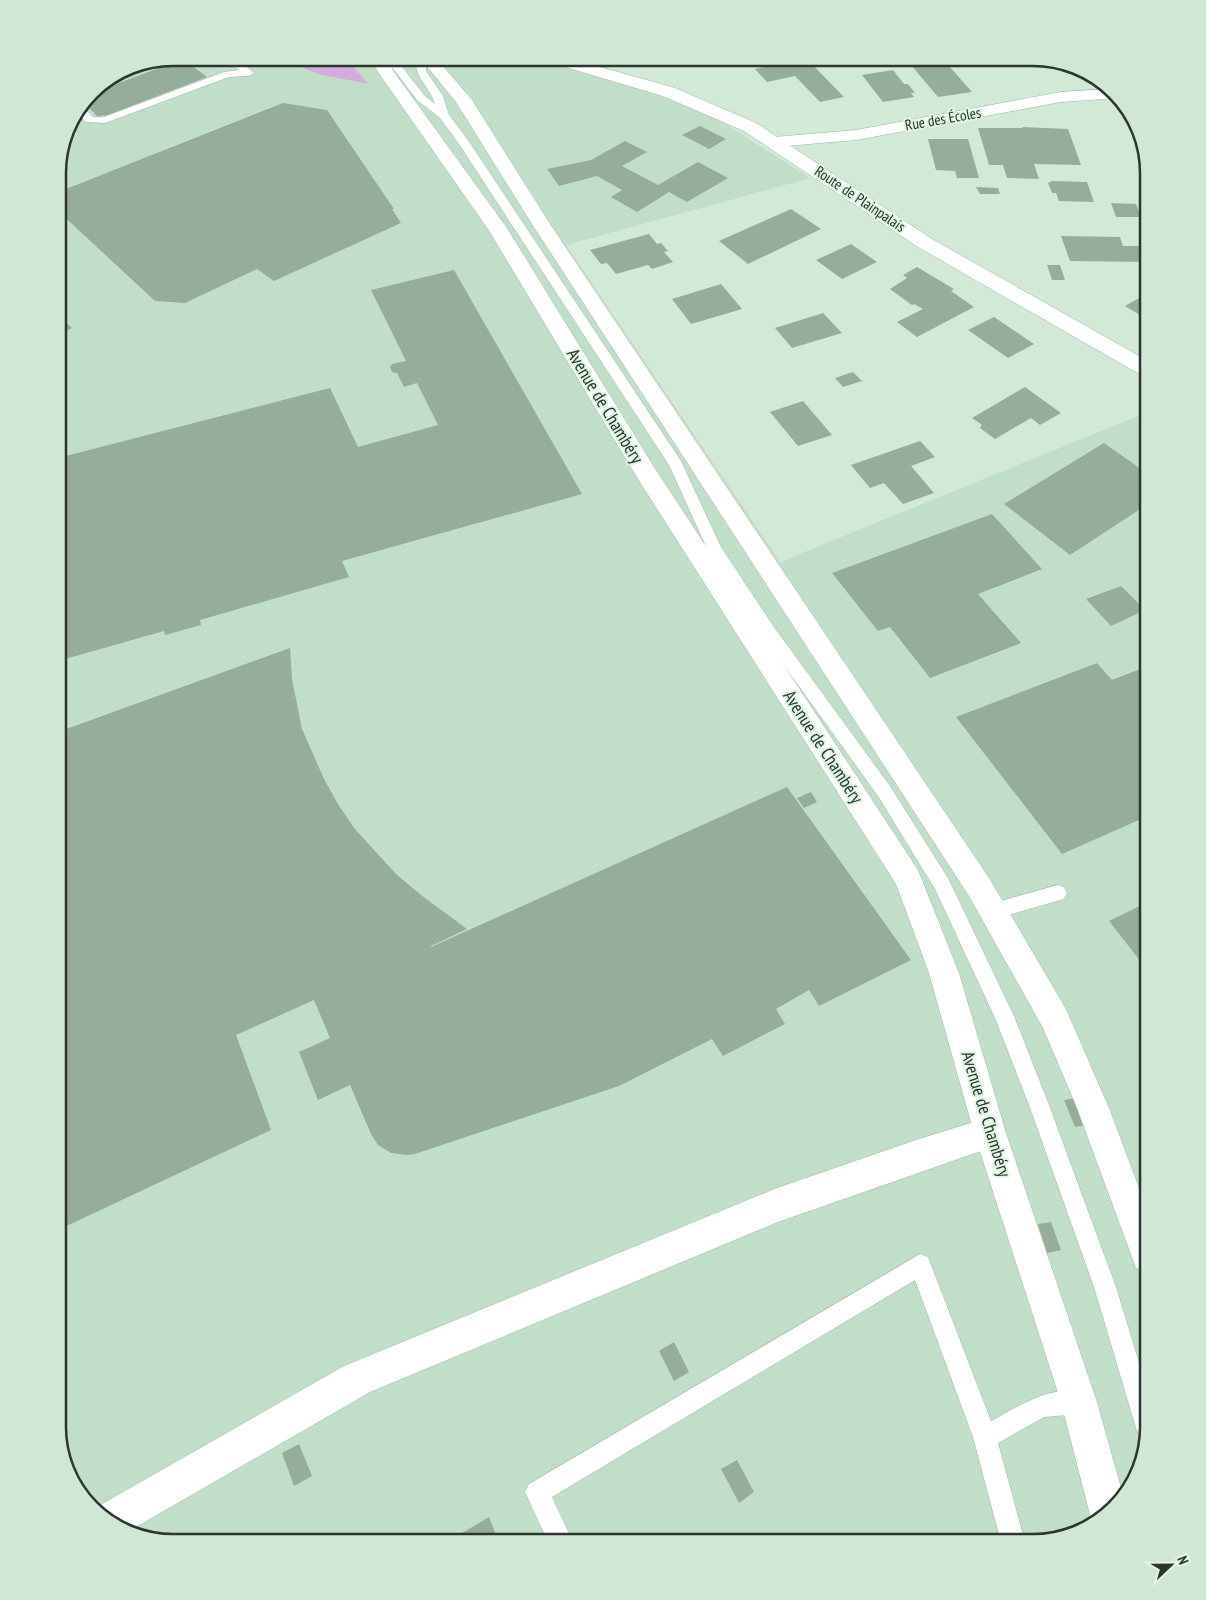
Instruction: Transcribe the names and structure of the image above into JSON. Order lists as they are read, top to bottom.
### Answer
{
  "streets": {
    "main road": ["Rue des Écoles", "Route de Plainpalais", "Avenue de Chambéry"]
  },
  "crossings": [
    ["Rue des Écoles", "Route de Plainpalais"]
  ],
  "north": "right"
}
